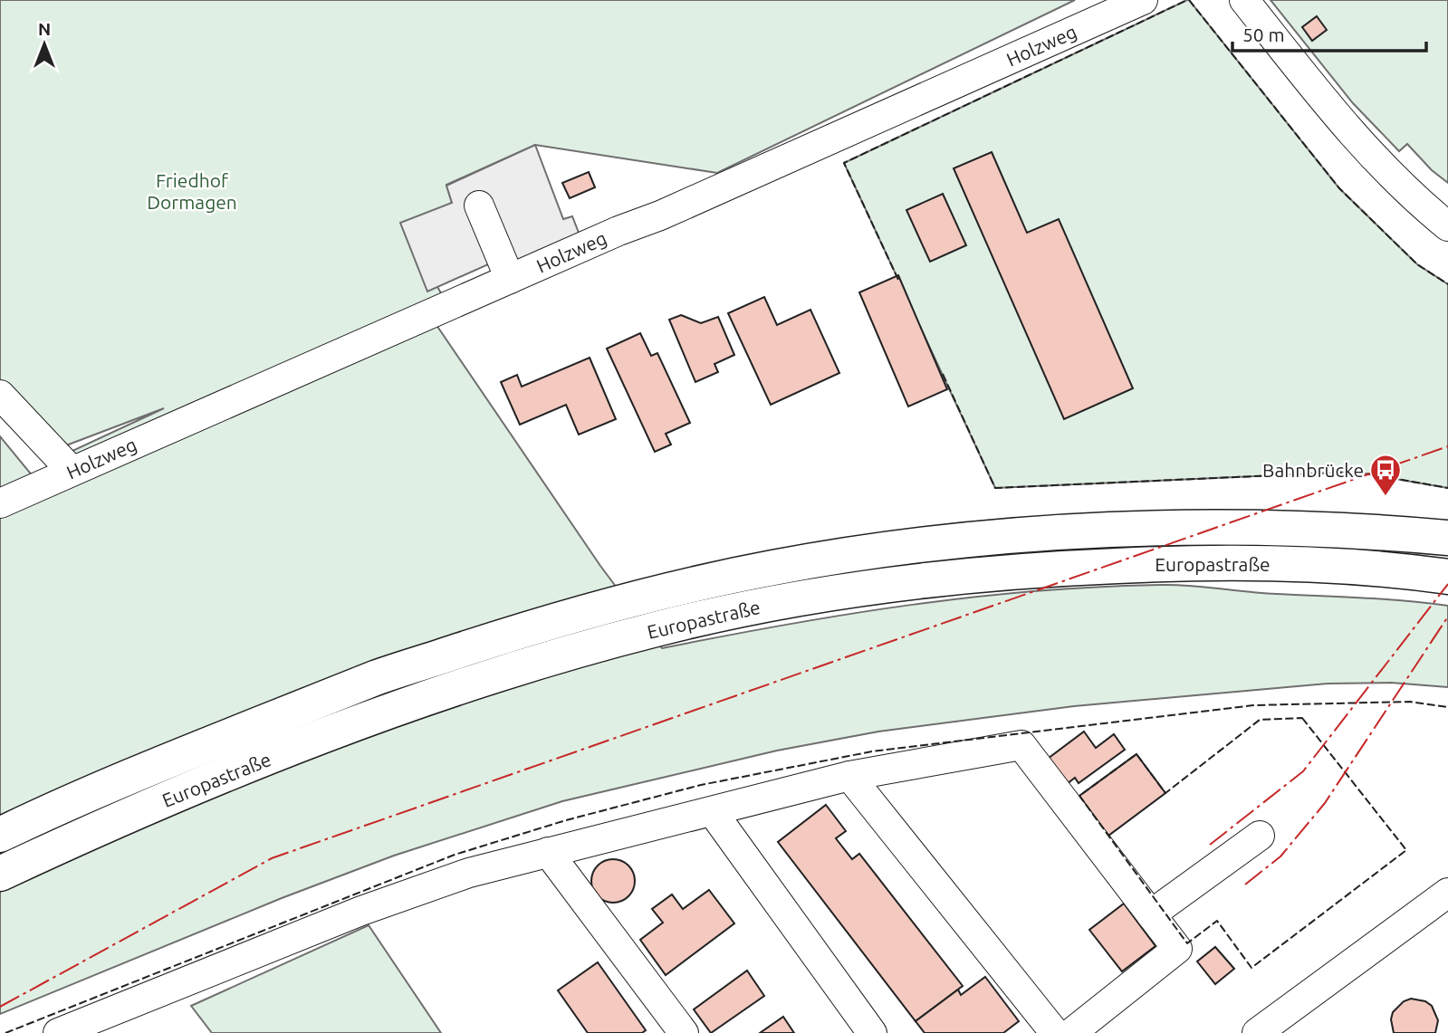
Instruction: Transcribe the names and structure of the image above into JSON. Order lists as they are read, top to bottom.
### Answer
{
  "streets": {
    "main road": ["Europastraße"],
    "street": ["Holzweg"]
  },
  "parks": ["Friedhof Dormagen"],
  "places": {
    "bus stop": ["Bahnbrücke"]
  },
  "scale_bar": "50 m",
  "north": "top"
}
